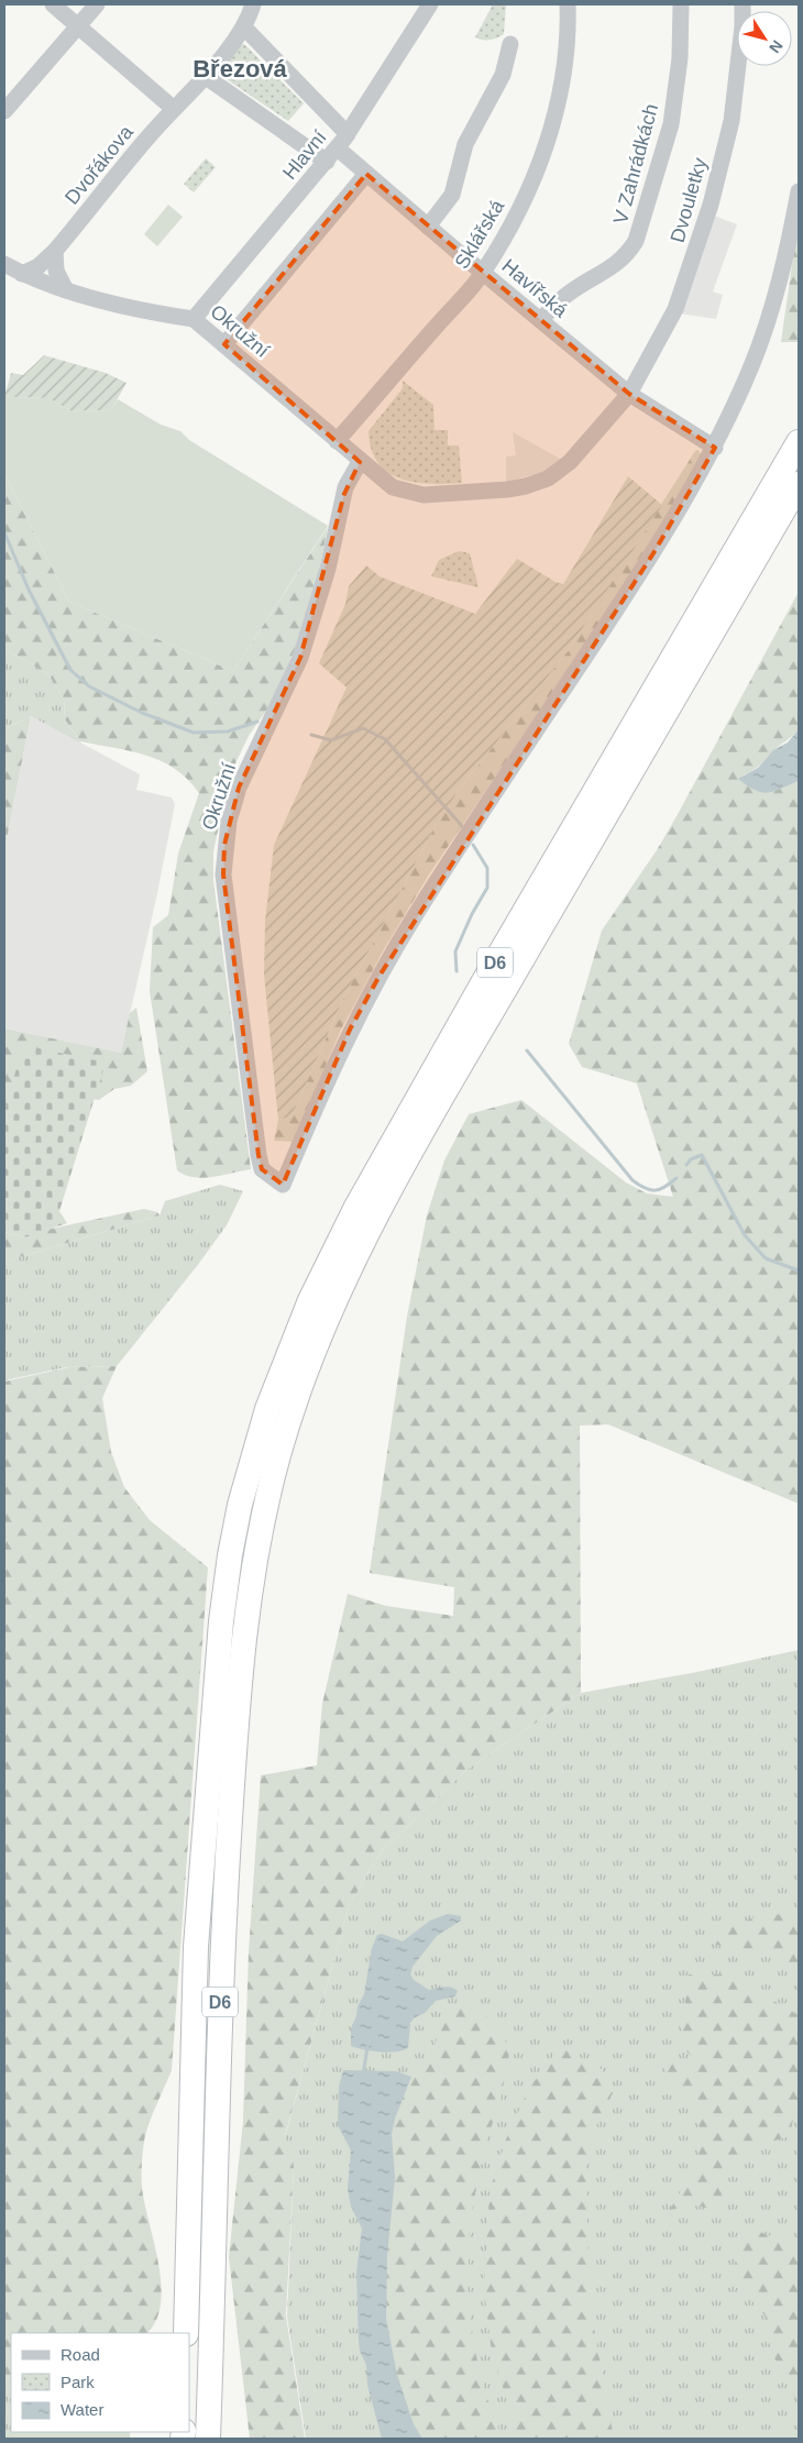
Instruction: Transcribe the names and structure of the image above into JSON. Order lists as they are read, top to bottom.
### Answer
{
  "streets": {
    "highway": ["D6"],
    "street": [
      "Hlavní",
      "V Zahrádkách",
      "Dvořákova",
      "Dvouletky",
      "Sklářská",
      "Havířská",
      "Okružní"
    ]
  },
  "crossings": [
    ["Hlavní", "Havířská"],
    ["Hlavní", "Okružní"],
    ["V Zahrádkách", "Havířská"],
    ["Dvořákova", "Okružní"],
    ["Dvouletky", "Havířská"],
    ["Dvouletky", "Okružní"],
    ["Sklářská", "Havířská"],
    ["Sklářská", "Okružní"],
    ["Havířská", "Okružní"]
  ],
  "districts": ["Březová"],
  "legend": ["Road", "Park", "Water"],
  "north": "bottom right"
}
